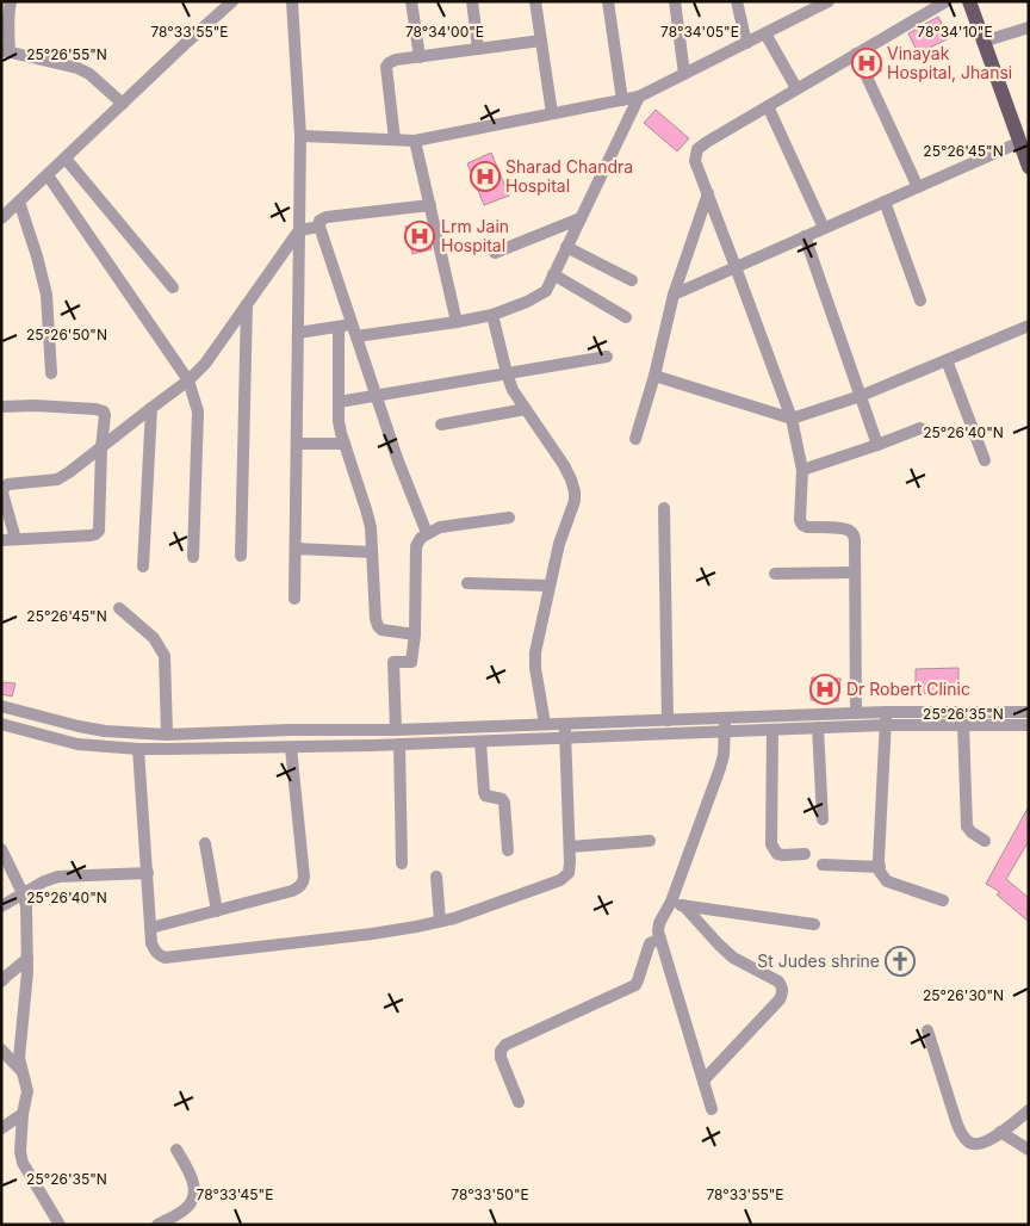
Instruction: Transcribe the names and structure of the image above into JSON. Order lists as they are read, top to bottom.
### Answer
{
  "places": {
    "hospital": [
      "Vinayak Hospital, Jhansi",
      "Sharad Chandra Hospital",
      "Lrm Jain Hospital",
      "Dr Robert Clinic"
    ],
    "church": ["St Judes shrine"]
  },
  "coordinates": [
    "78°33'55\"E",
    "78°34'00\"E",
    "78°34'10\"E",
    "78°34'05\"E",
    "25°26'55\"N",
    "25°26'45\"N",
    "25°26'50\"N",
    "25°26'40\"N",
    "25°26'35\"N",
    "25°26'30\"N",
    "78°33'45\"E",
    "78°33'50\"E"
  ]
}
